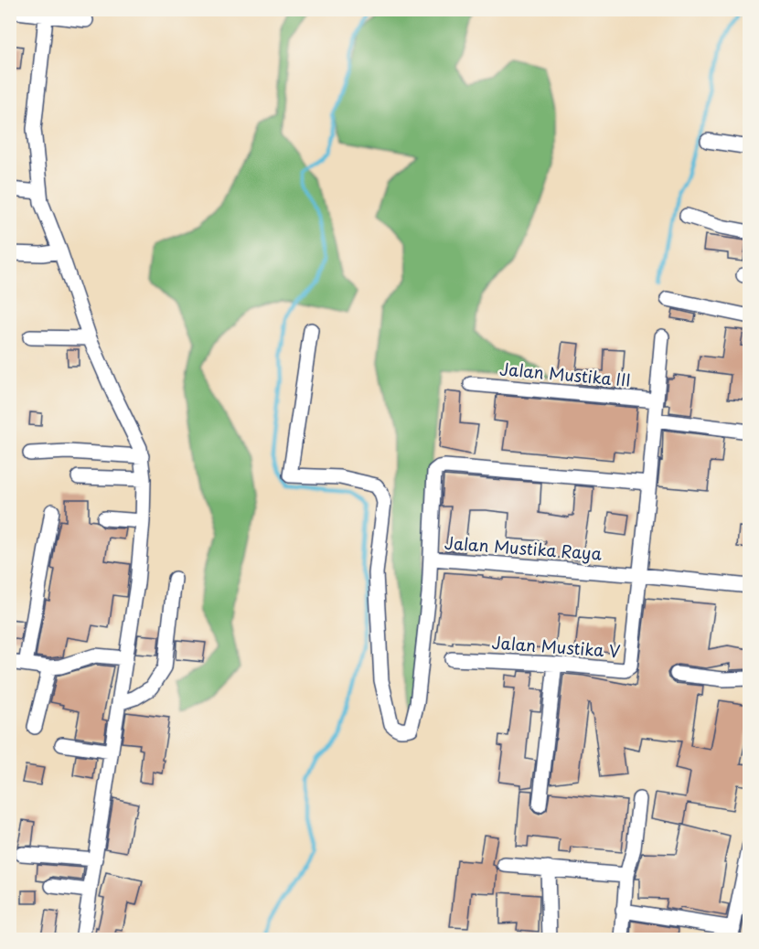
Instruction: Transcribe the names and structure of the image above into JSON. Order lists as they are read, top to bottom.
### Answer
{
  "streets": {
    "street": ["Jalan Mustika III", "Jalan Mustika Raya", "Jalan Mustika V"]
  },
  "crossings": [
    ["Jalan Mustika Raya", "Jalan Mustika V"]
  ]
}
